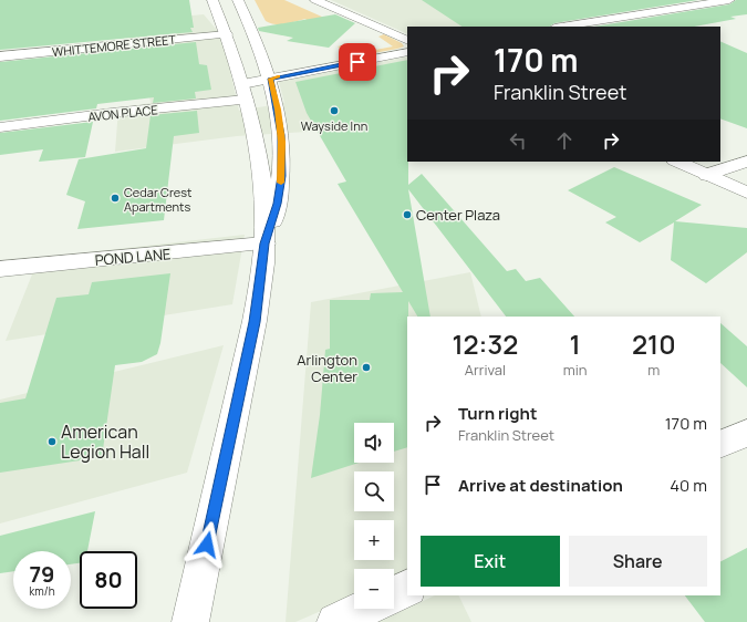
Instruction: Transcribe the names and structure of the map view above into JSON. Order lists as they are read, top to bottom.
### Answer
{
  "streets": {
    "main road": ["WHITTEMORE STREET", "AVON PLACE", "POND LANE"]
  },
  "places": [
    "Wayside Inn",
    "Cedar Crest Apartments",
    "Center Plaza",
    "Arlington Center",
    "American Legion Hall"
  ],
  "page": {
    "turn": ["170 m", "Franklin Street"],
    "eta": [
      "12:32",
      "Arrival",
      "1",
      "min",
      "210",
      "m"
    ],
    "list": [
      {
        "name": "Turn right",
        "note": "Franklin Street",
        "value": "170 m"
      },
      {
        "name": "Arrive at destination",
        "value": "40 m"
      }
    ],
    "map_buttons": ["+", "−"],
    "buttons": ["Exit", "Share"],
    "speed": "79 km/h",
    "limit": "80"
  }
}
